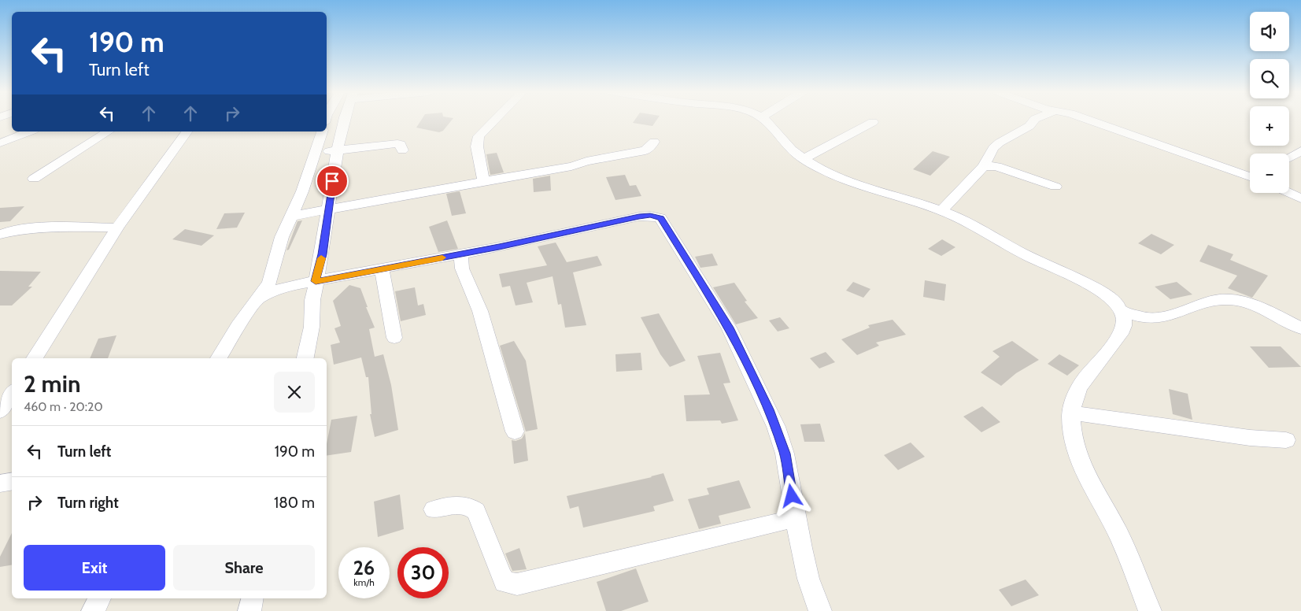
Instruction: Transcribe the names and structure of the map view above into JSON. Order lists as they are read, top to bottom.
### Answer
{
  "page": {
    "map_buttons": ["+", "−"],
    "turn": ["190 m", "Turn left"],
    "heading": ["2 min", "460 m · 20:20"],
    "list": [
      {
        "name": "Turn left",
        "value": "190 m"
      },
      {
        "name": "Turn right",
        "value": "180 m"
      }
    ],
    "buttons": ["Exit", "Share"],
    "speed": "26 km/h",
    "limit": "30"
  }
}
